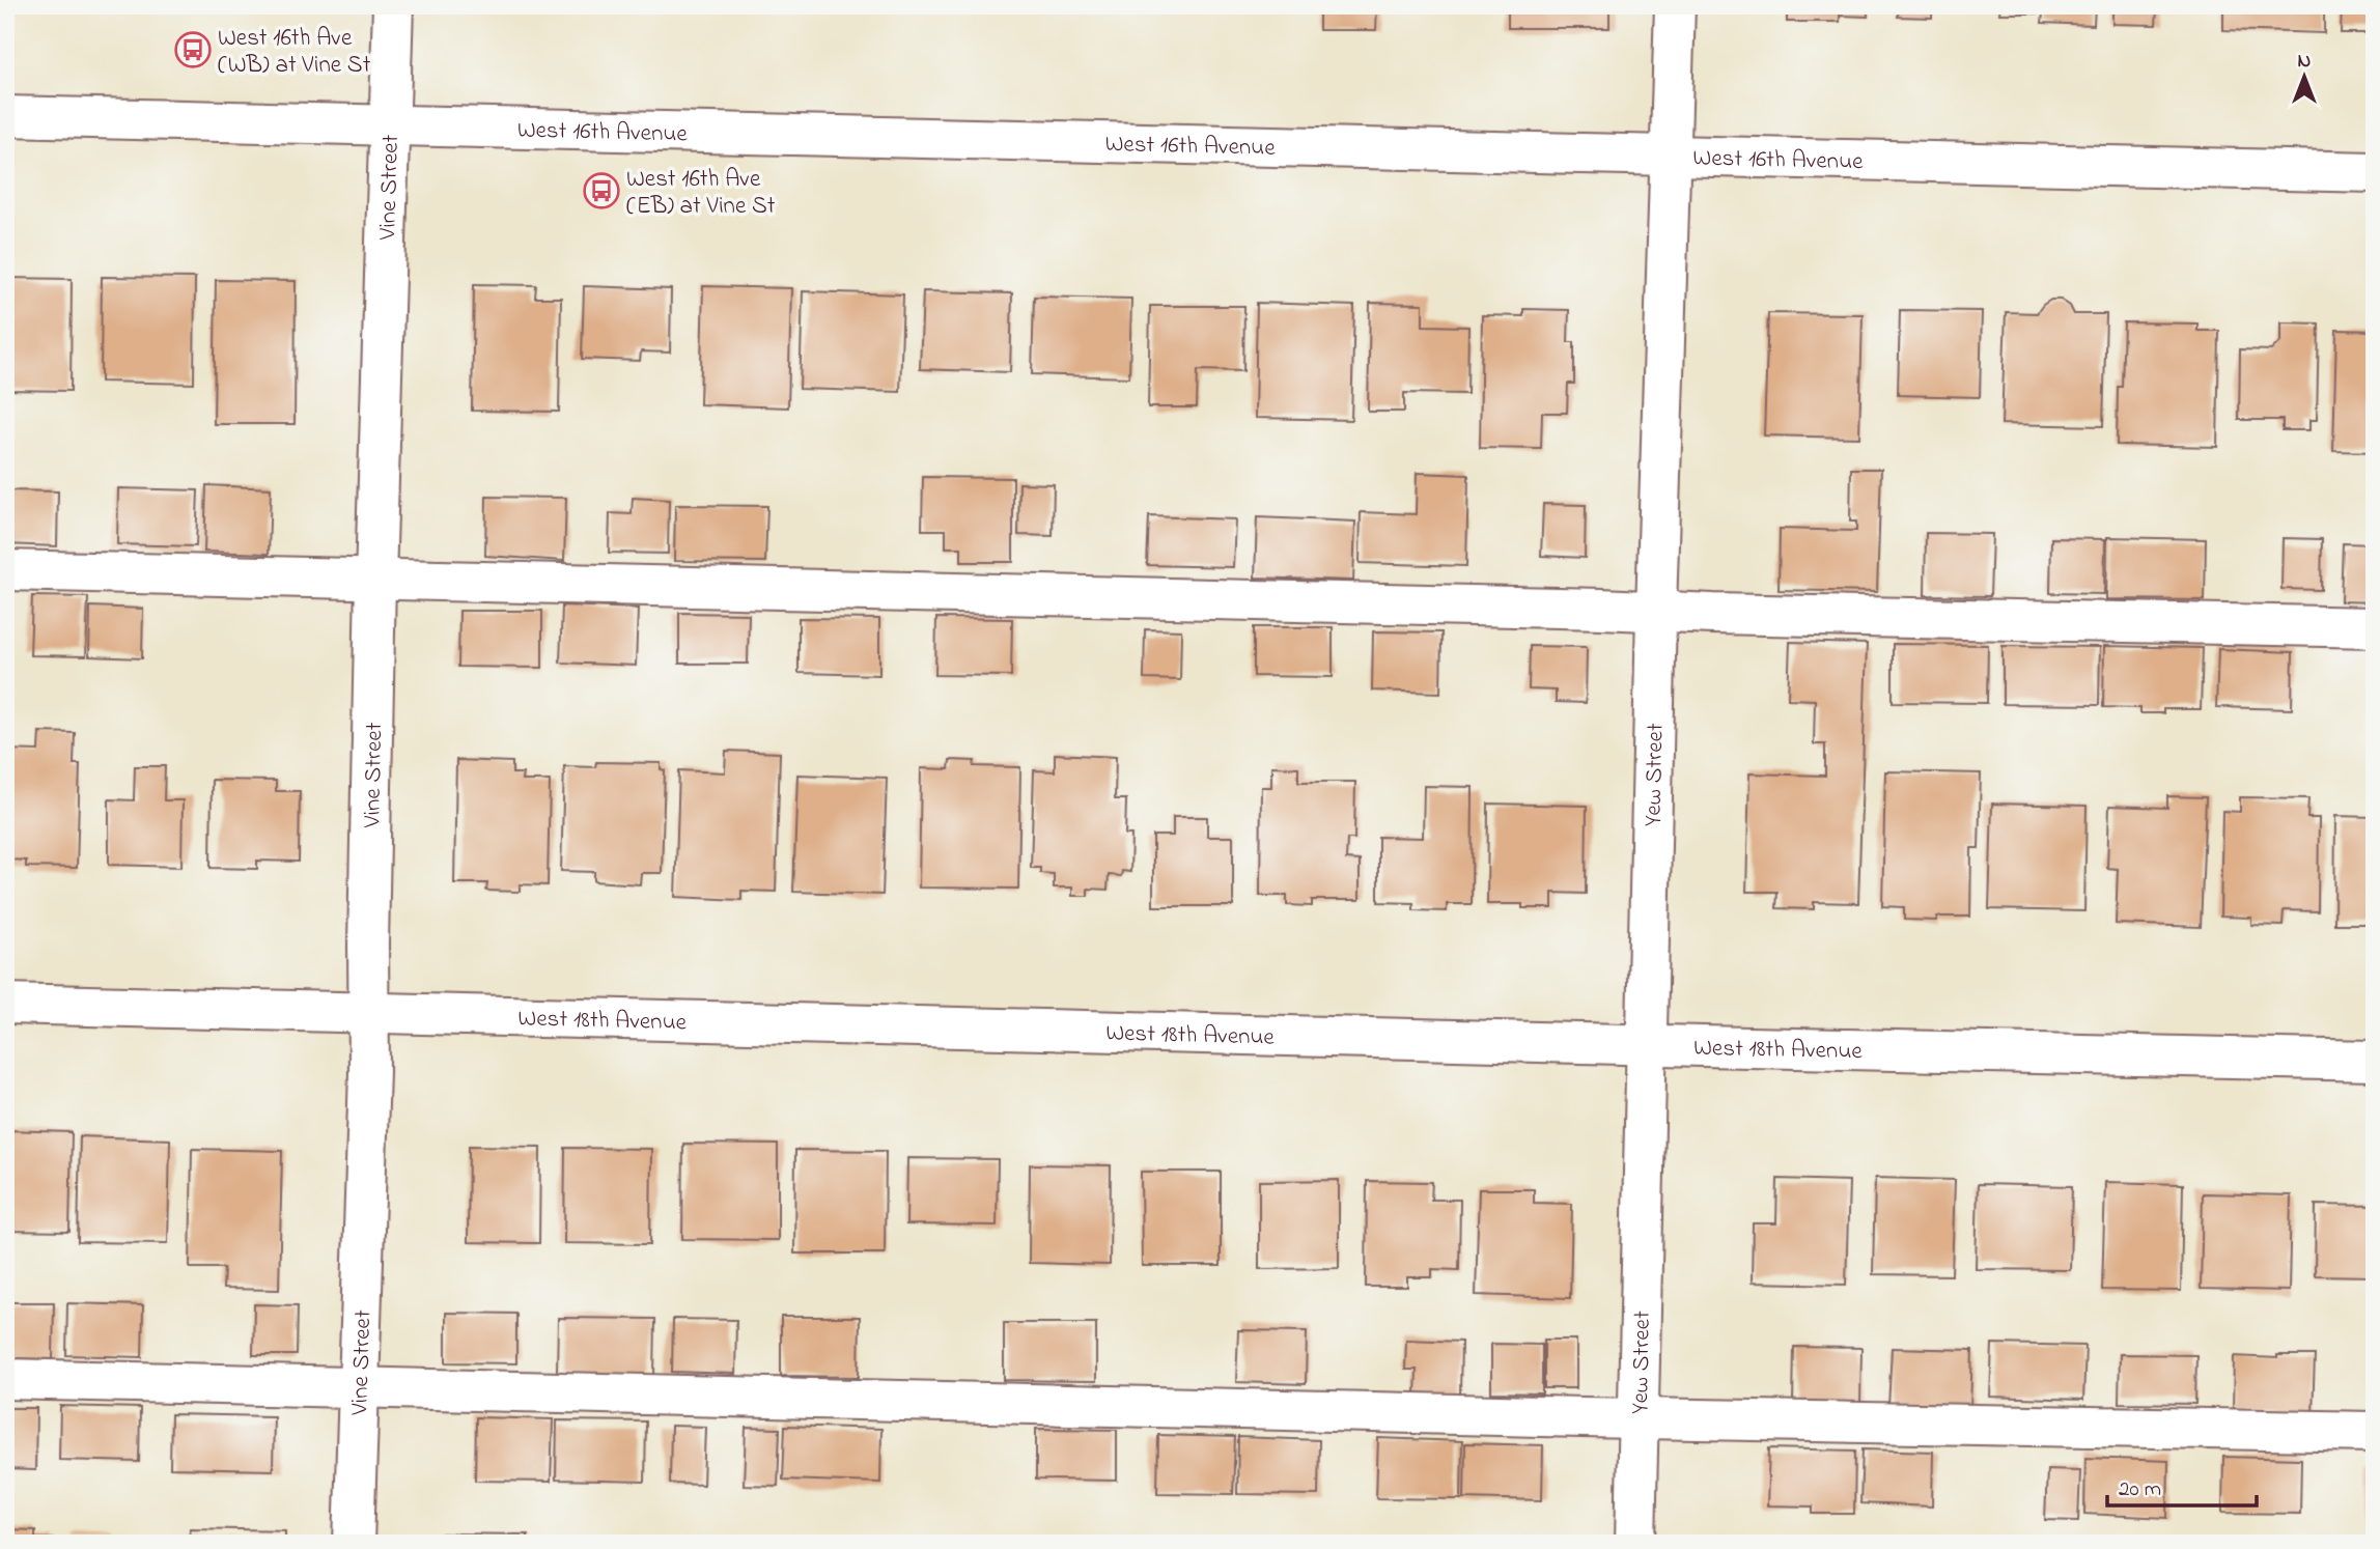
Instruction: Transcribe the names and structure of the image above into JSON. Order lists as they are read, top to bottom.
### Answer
{
  "streets": {
    "street": [
      "West 16th Avenue",
      "Vine Street",
      "Yew Street",
      "West 18th Avenue"
    ]
  },
  "crossings": [
    ["West 16th Avenue", "Vine Street"],
    ["West 16th Avenue", "Yew Street"],
    ["Vine Street", "West 18th Avenue"],
    ["Yew Street", "West 18th Avenue"]
  ],
  "places": {
    "bus stop": ["West 16th Ave (WB) at Vine St", "West 16th Ave (EB) at Vine St"]
  },
  "scale_bar": "20 m",
  "north": "top"
}
